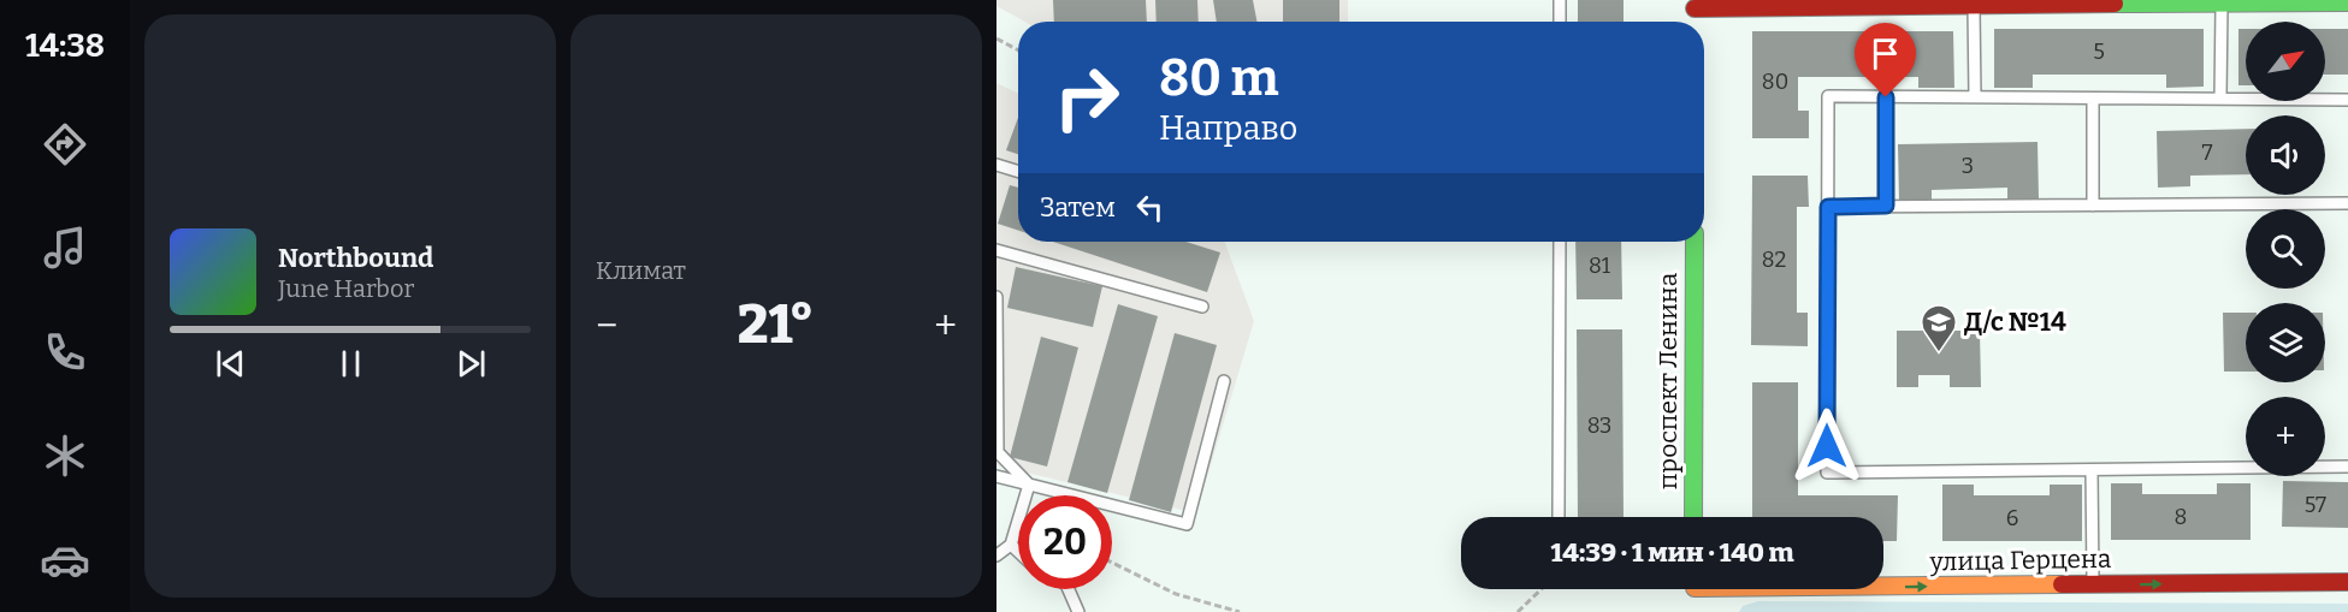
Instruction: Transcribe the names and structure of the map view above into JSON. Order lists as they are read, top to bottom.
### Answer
{
  "streets": {
    "street": ["проспект Ленина", "улица Герцена"]
  },
  "one_way": ["улица Герцена"],
  "places": {
    "school or university": ["Д/с №14"]
  },
  "house_numbers": [
    "5",
    "80",
    "7",
    "3",
    "82",
    "81",
    "83",
    "57",
    "8",
    "6"
  ],
  "north": "top right",
  "page": {
    "tabs": "14:38",
    "tile": "Климат",
    "map_buttons": "+",
    "turn": ["80 m", "Направо"],
    "then": "Затем",
    "song": ["Northbound", "June Harbor"],
    "heat": ["−", "21°", "+"],
    "limit": "20",
    "trip": "14:39 · 1 мин · 140 m"
  }
}
